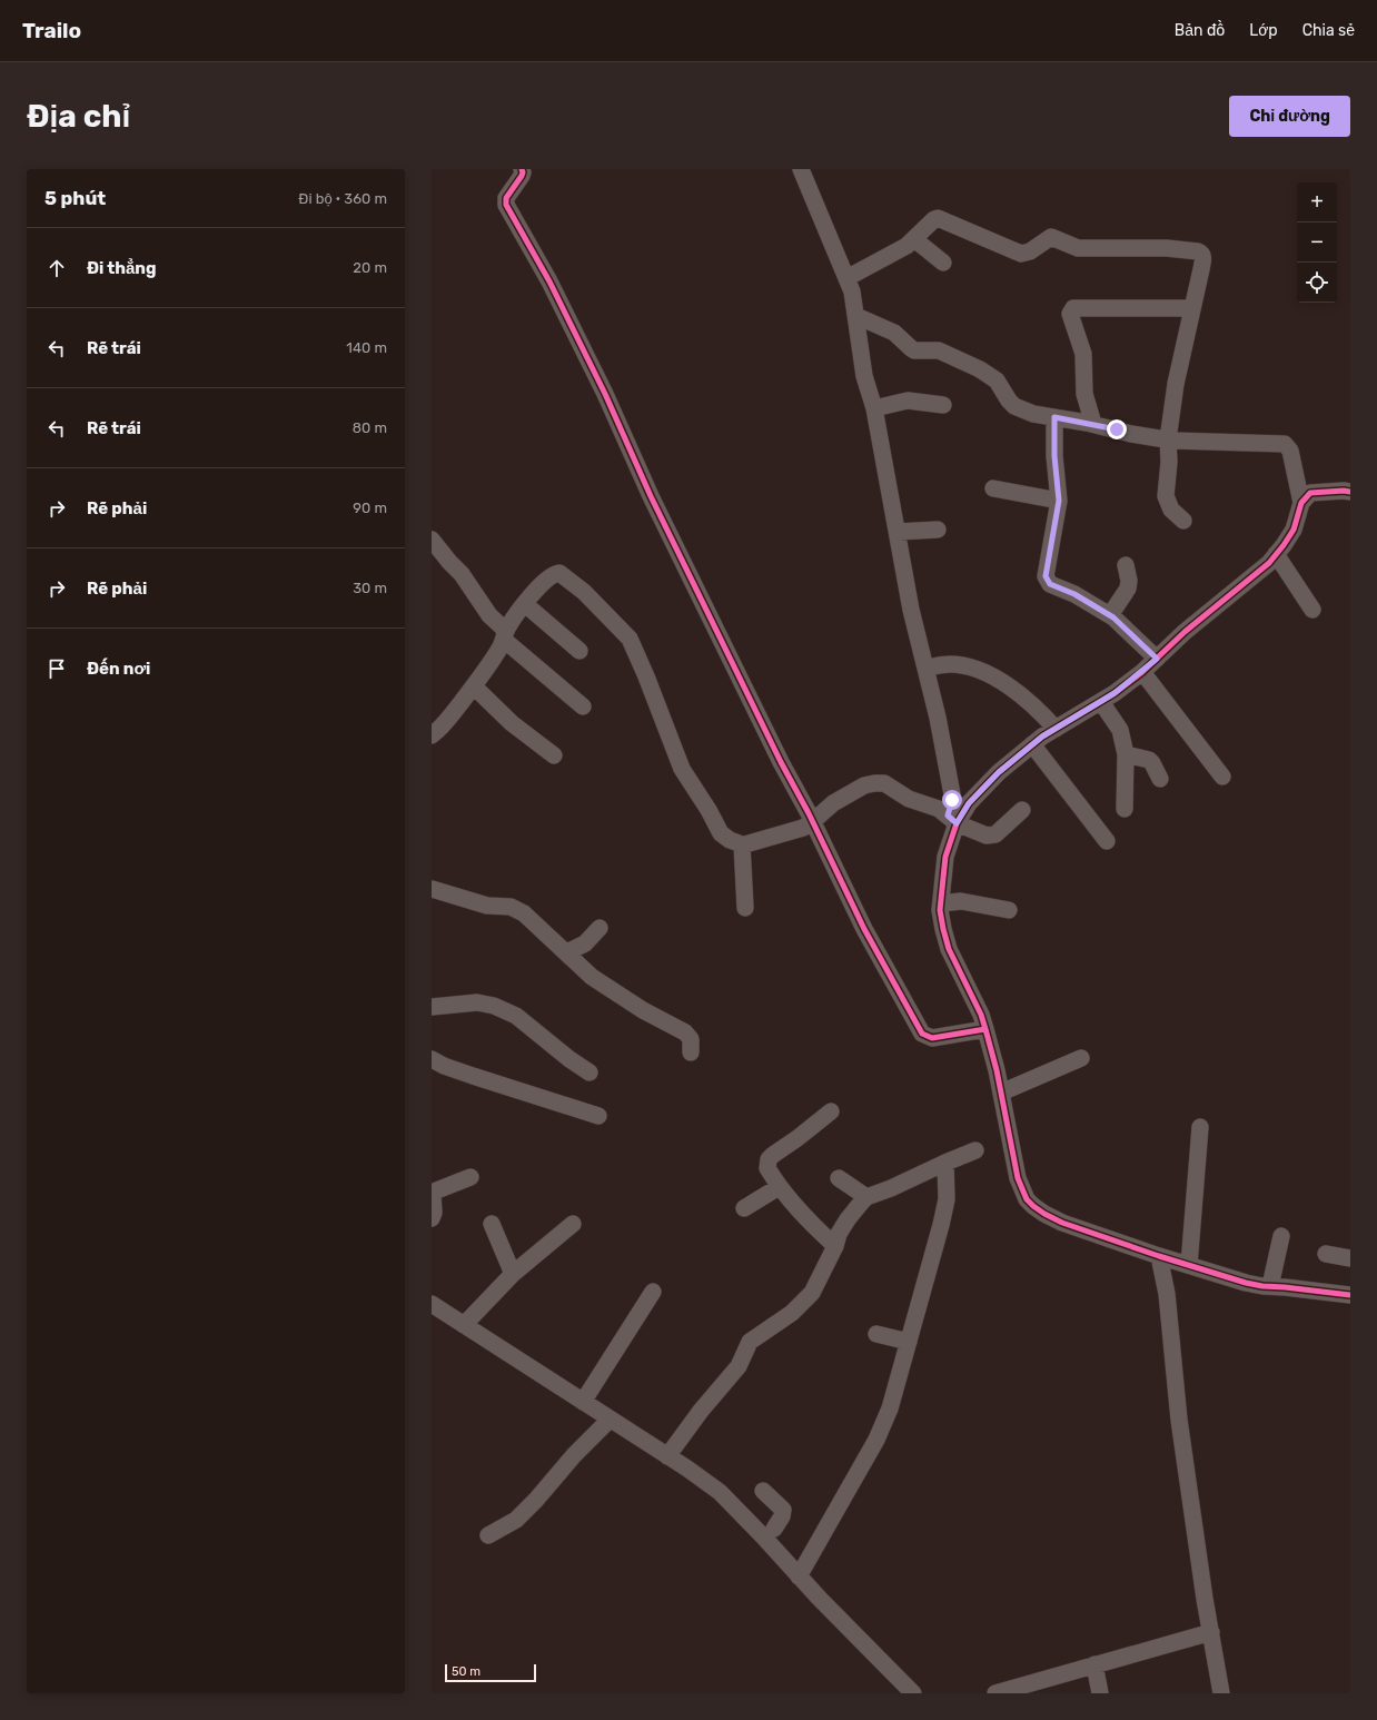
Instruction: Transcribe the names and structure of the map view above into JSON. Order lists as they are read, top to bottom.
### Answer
{
  "scale_bar": "50 m",
  "page": {
    "header": "Trailo",
    "nav": ["Bản đồ", "Lớp", "Chia sẻ"],
    "buttons": "Chỉ đường",
    "title": "Địa chỉ",
    "heading": ["5 phút", "Đi bộ · 360 m"],
    "map_buttons": ["+", "−"],
    "list": [
      ["Đi thẳng", "20 m"],
      ["Rẽ trái", "140 m"],
      ["Rẽ trái", "80 m"],
      ["Rẽ phải", "90 m"],
      ["Rẽ phải", "30 m"],
      "Đến nơi"
    ],
    "scale": "50 m"
  }
}
